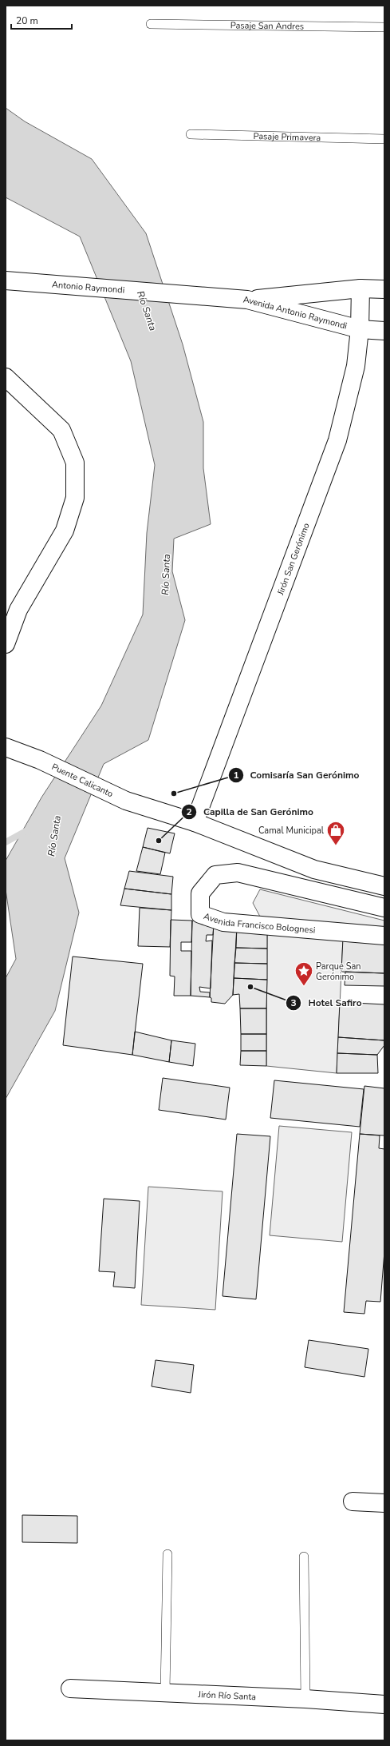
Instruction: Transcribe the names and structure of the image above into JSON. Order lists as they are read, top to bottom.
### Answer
{
  "streets": {
    "main road": [
      "Antonio Raymondi",
      "Avenida Antonio Raymondi",
      "Jirón San Gerónimo",
      "Puente Calicanto",
      "Avenida Francisco Bolognesi",
      "Jirón Río Santa"
    ],
    "lane": ["Pasaje San Andres", "Pasaje Primavera"]
  },
  "crossings": [
    ["Antonio Raymondi", "Avenida Antonio Raymondi"],
    ["Avenida Antonio Raymondi", "Jirón San Gerónimo"],
    ["Jirón San Gerónimo", "Puente Calicanto"]
  ],
  "water": ["Río Santa"],
  "places": {
    "other": ["Comisaría San Gerónimo", "Capilla de San Gerónimo", "Hotel Safiro"],
    "shop": ["Camal Municipal"],
    "place": ["Parque San Gerónimo"]
  },
  "scale_bar": "20 m"
}
